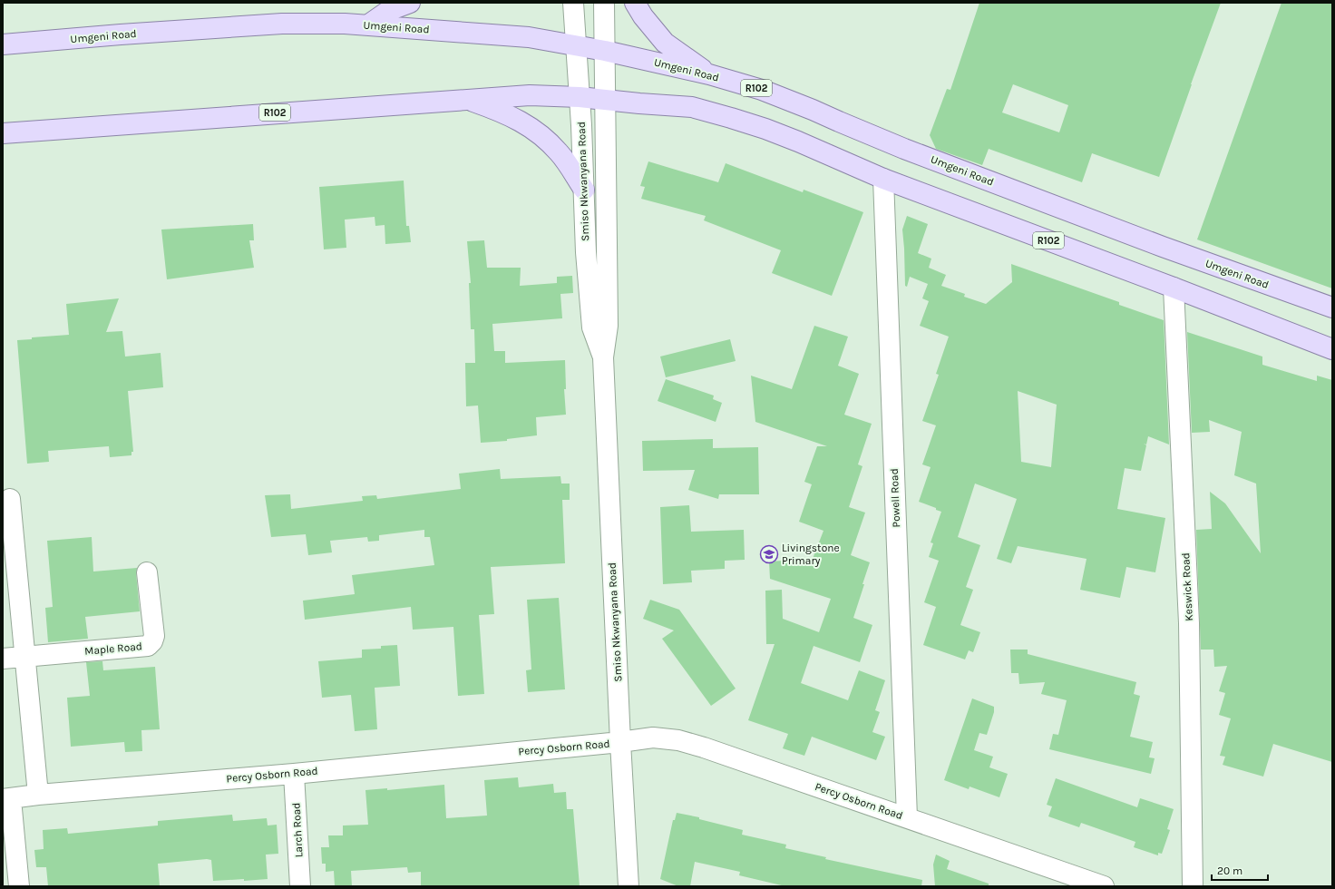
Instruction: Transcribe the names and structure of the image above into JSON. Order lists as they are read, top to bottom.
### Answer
{
  "streets": {
    "main road": ["Umgeni Road", "R102"],
    "street": [
      "Smiso Nkwanyana Road",
      "Powell Road",
      "Keswick Road",
      "Maple Road",
      "Percy Osborn Road",
      "Larch Road"
    ]
  },
  "crossings": [
    ["Umgeni Road", "Smiso Nkwanyana Road"],
    ["R102", "Smiso Nkwanyana Road"],
    ["R102", "Powell Road"],
    ["R102", "Keswick Road"],
    ["Smiso Nkwanyana Road", "Percy Osborn Road"],
    ["Powell Road", "Percy Osborn Road"],
    ["Percy Osborn Road", "Larch Road"]
  ],
  "places": {
    "school or university": ["Livingstone Primary"]
  },
  "scale_bar": "20 m"
}
